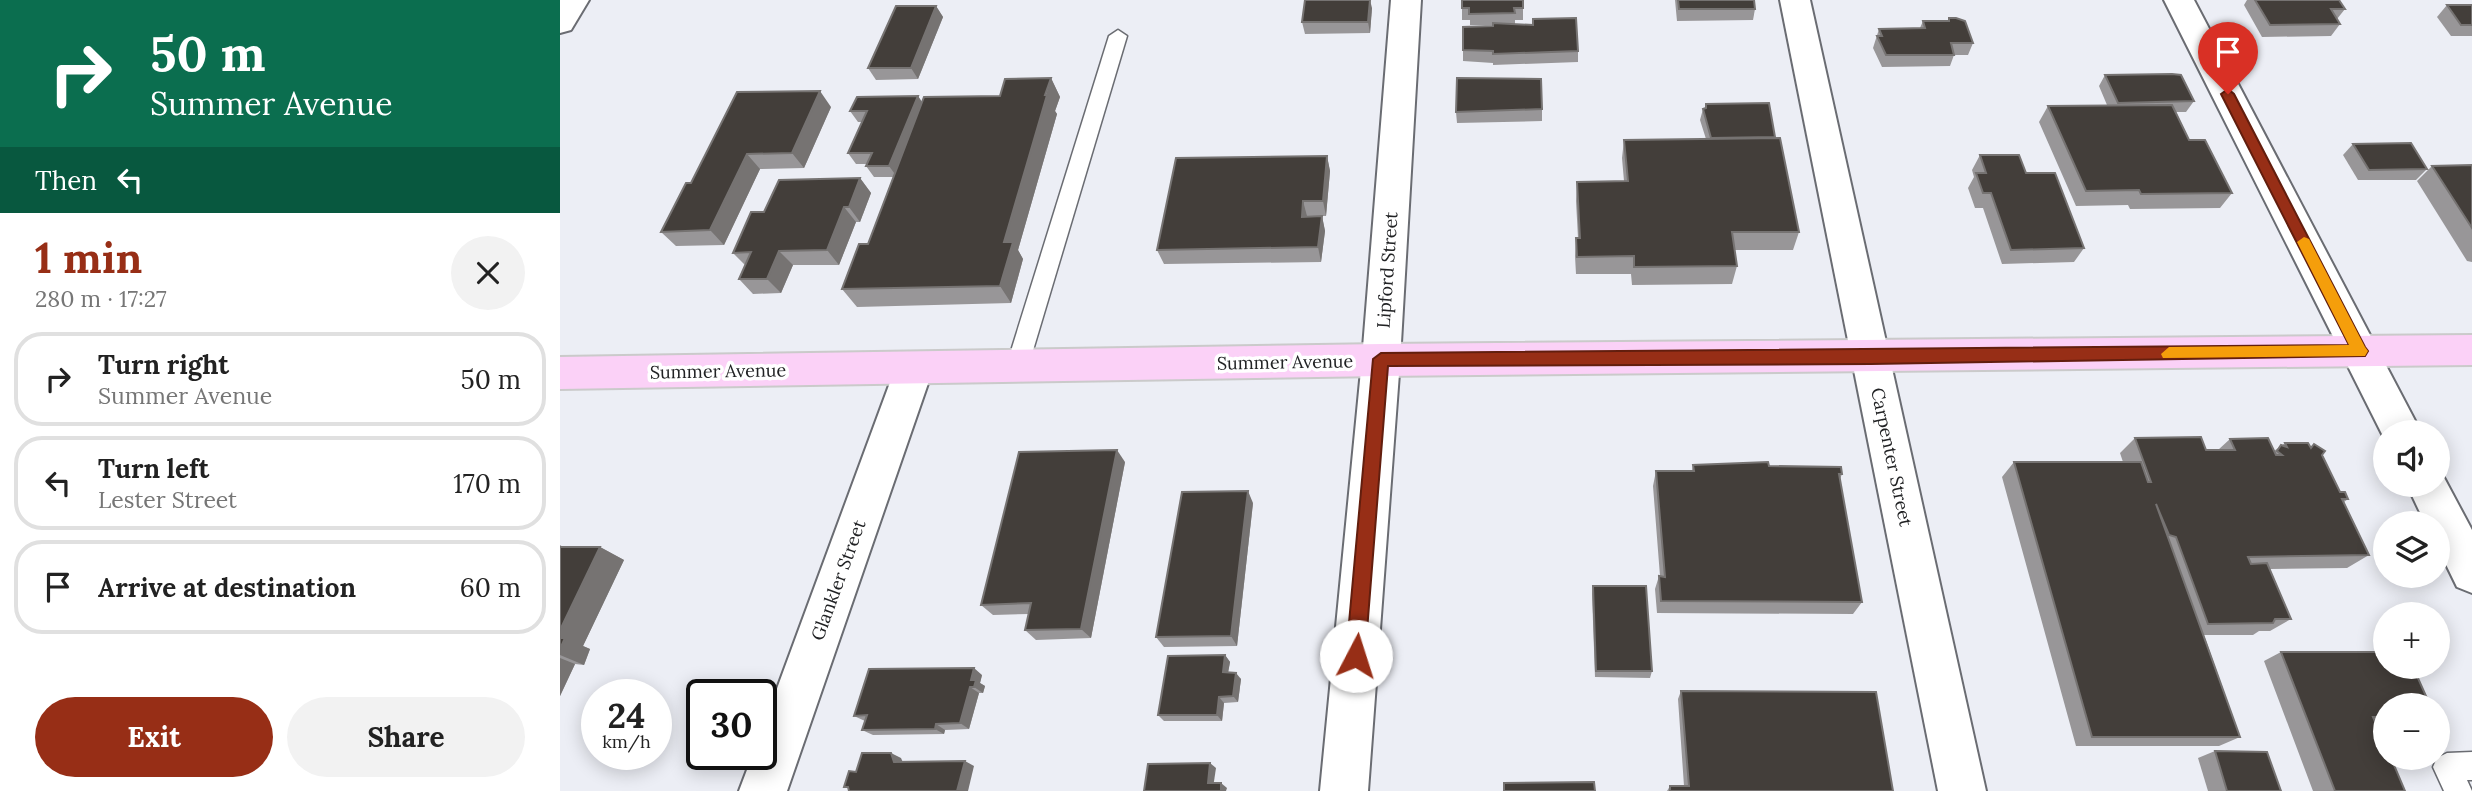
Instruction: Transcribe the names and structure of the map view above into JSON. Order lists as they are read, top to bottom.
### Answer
{
  "streets": {
    "main road": ["Summer Avenue"],
    "street": ["Lipford Street", "Carpenter Street", "Glankler Street"]
  },
  "crossings": [
    ["Lipford Street", "Summer Avenue"],
    ["Summer Avenue", "Carpenter Street"],
    ["Summer Avenue", "Glankler Street"]
  ],
  "page": {
    "turn": ["50 m", "Summer Avenue"],
    "then": "Then",
    "heading": ["1 min", "280 m · 17:27"],
    "list": [
      {
        "name": "Turn right",
        "note": "Summer Avenue",
        "value": "50 m"
      },
      {
        "name": "Turn left",
        "note": "Lester Street",
        "value": "170 m"
      },
      {
        "name": "Arrive at destination",
        "value": "60 m"
      }
    ],
    "map_buttons": ["+", "−"],
    "speed": "24 km/h",
    "limit": "30",
    "buttons": ["Exit", "Share"]
  }
}
